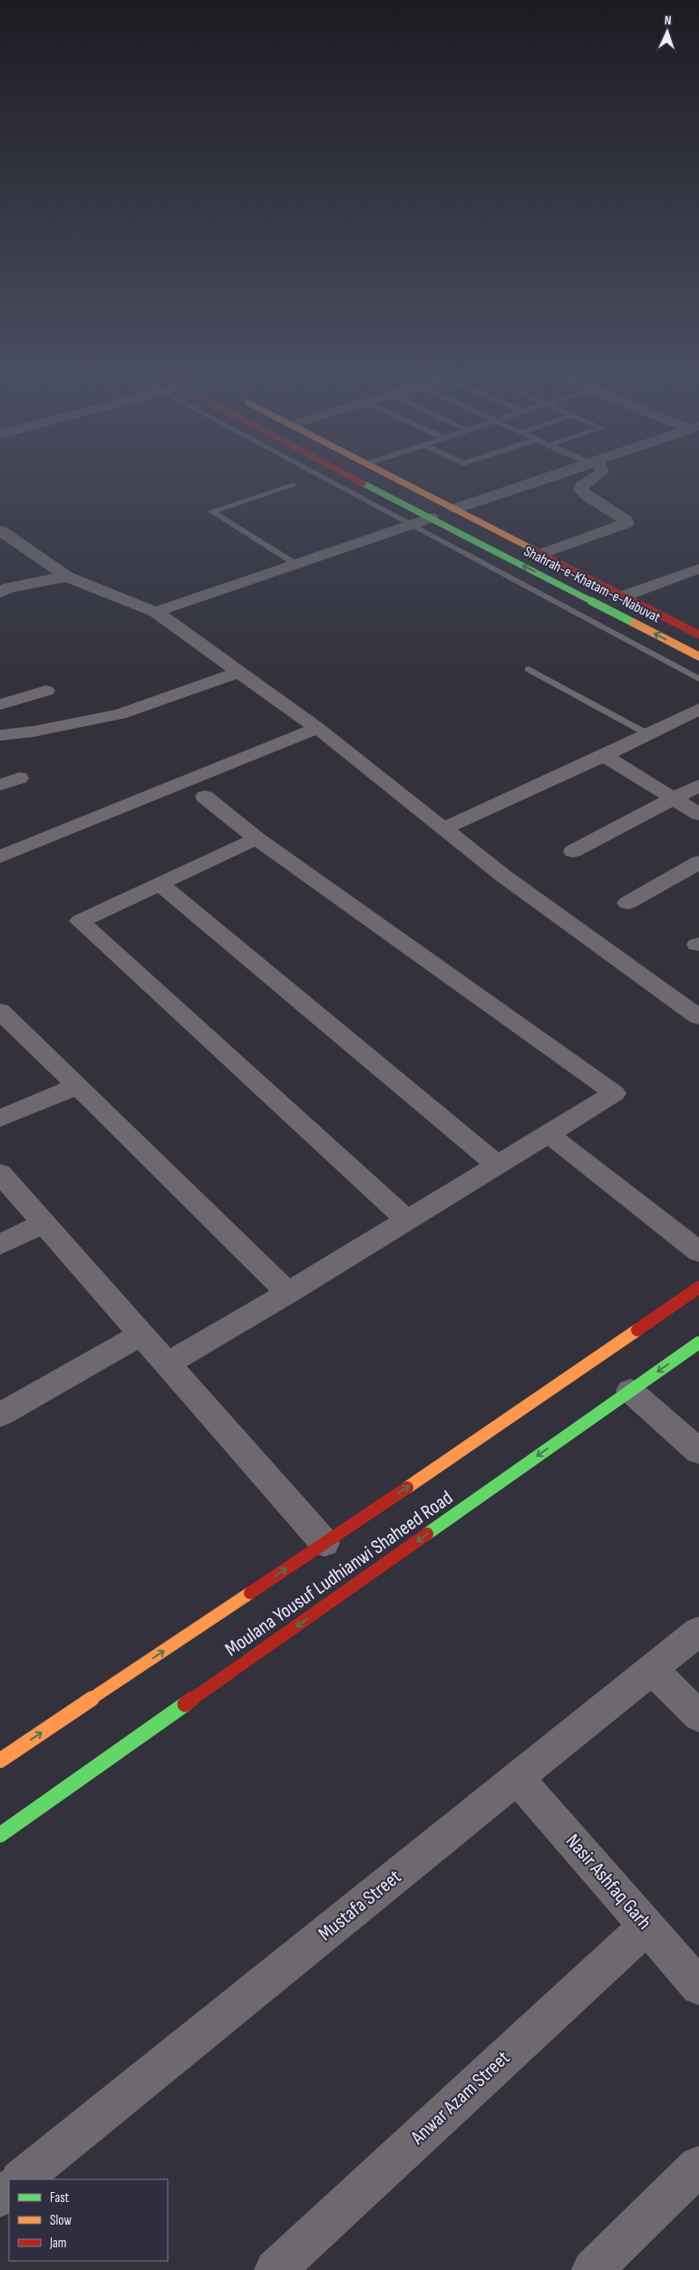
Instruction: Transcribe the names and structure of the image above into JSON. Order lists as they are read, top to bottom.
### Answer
{
  "streets": {
    "main road": ["Shahrah-e-Khatam-e-Nabuvat", "Moulana Yousuf Ludhianwi Shaheed Road"],
    "street": ["Nasir Ashfaq Garh", "Mustafa Street", "Аnwar Azam Street"]
  },
  "crossings": [
    ["Nasir Ashfaq Garh", "Mustafa Street"],
    ["Nasir Ashfaq Garh", "Аnwar Azam Street"]
  ],
  "legend": ["Fast", "Slow", "Jam"],
  "north": "top"
}
